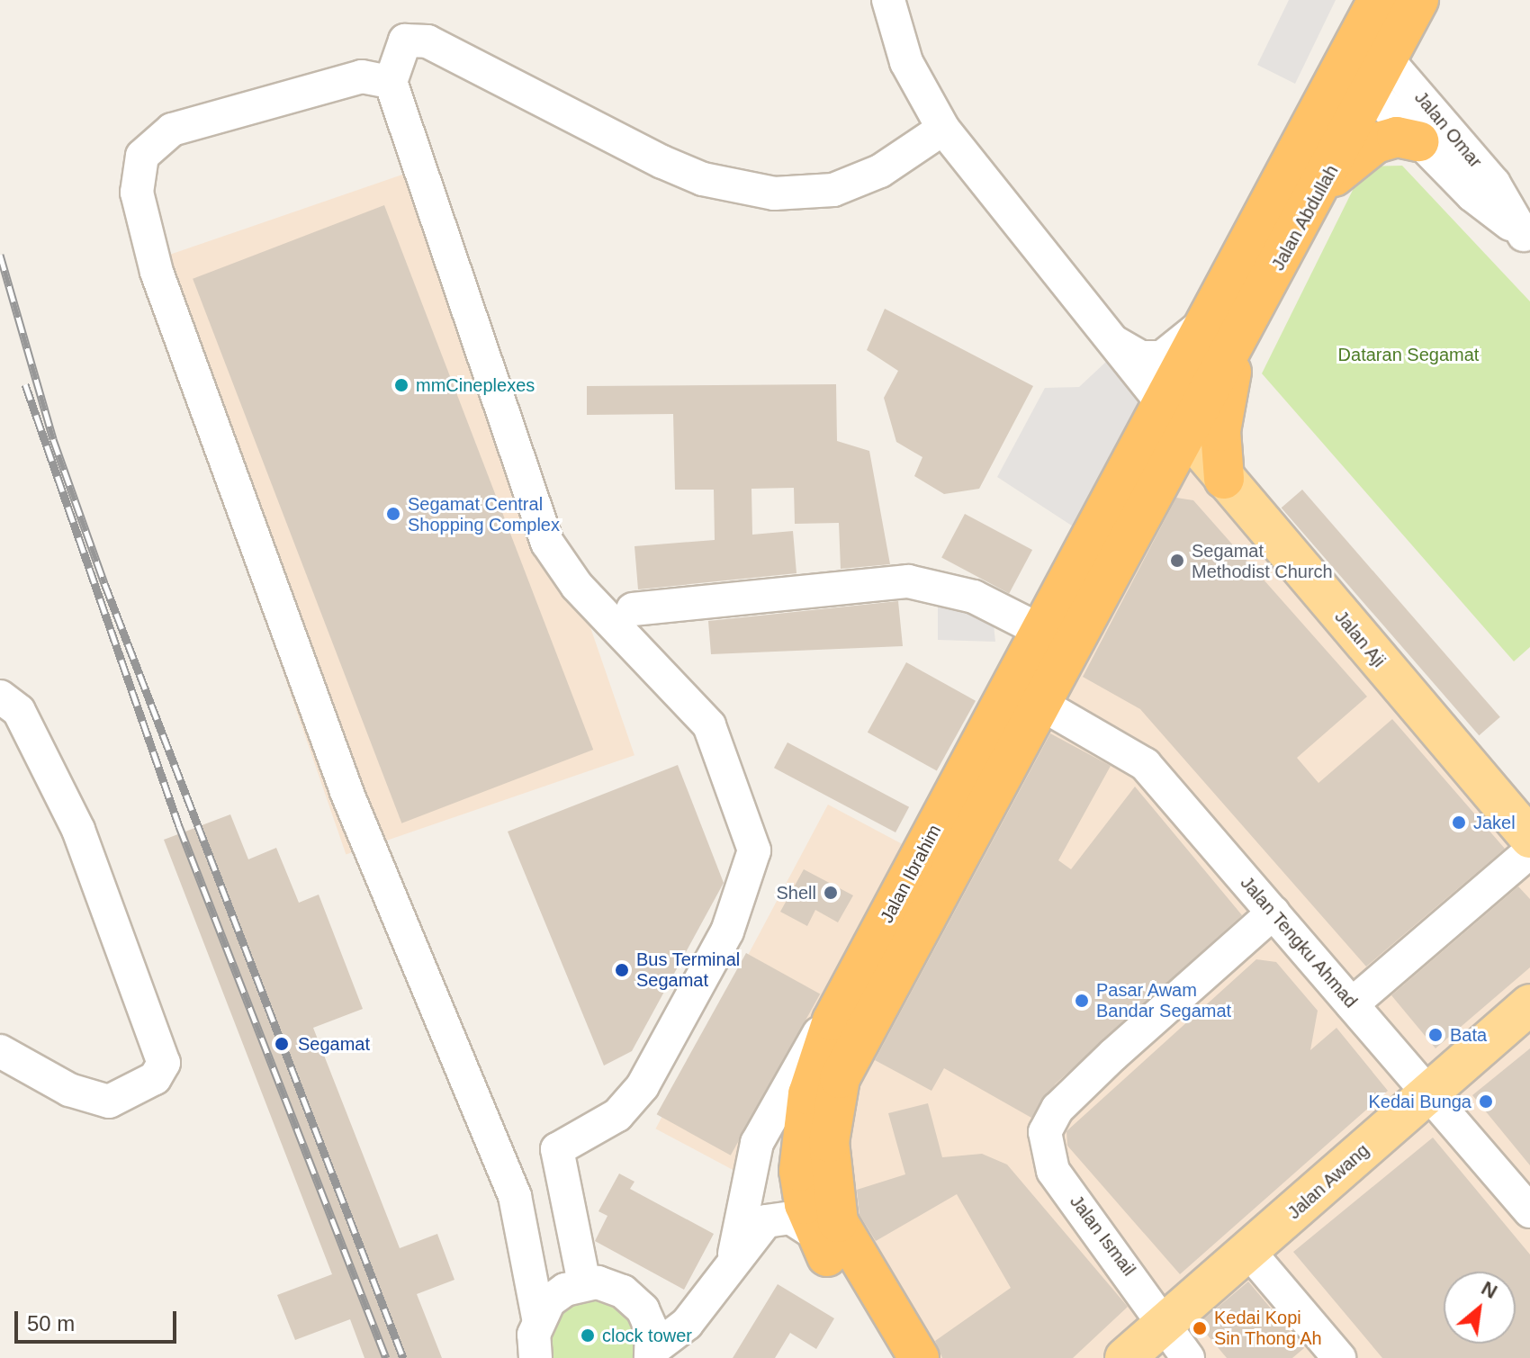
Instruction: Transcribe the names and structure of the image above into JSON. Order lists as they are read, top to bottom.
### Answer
{
  "streets": {
    "highway": ["Jalan Abdullah", "Jalan Ibrahim"],
    "main road": ["Jalan Aji", "Jalan Awang"],
    "street": ["Jalan Omar", "Jalan Tengku Ahmad", "Jalan Ismail"]
  },
  "crossings": [
    ["Jalan Omar", "Jalan Abdullah"],
    ["Jalan Abdullah", "Jalan Aji"],
    ["Jalan Abdullah", "Jalan Ibrahim"],
    ["Jalan Aji", "Jalan Ibrahim"],
    ["Jalan Ibrahim", "Jalan Tengku Ahmad"],
    ["Jalan Tengku Ahmad", "Jalan Awang"],
    ["Jalan Tengku Ahmad", "Jalan Ismail"],
    ["Jalan Awang", "Jalan Ismail"]
  ],
  "parks": ["Dataran Segamat"],
  "places": [
    "mmCineplexes",
    "Segamat Central Shopping Complex",
    "Segamat Methodist Church",
    "Jakel",
    "Shell",
    "Bus Terminal Segamat",
    "Pasar Awam Bandar Segamat",
    "Bata",
    "Segamat",
    "Kedai Bunga",
    "Kedai Kopi Sin Thong Ah",
    "clock tower"
  ],
  "scale_bar": "50 m",
  "north": "top right"
}
